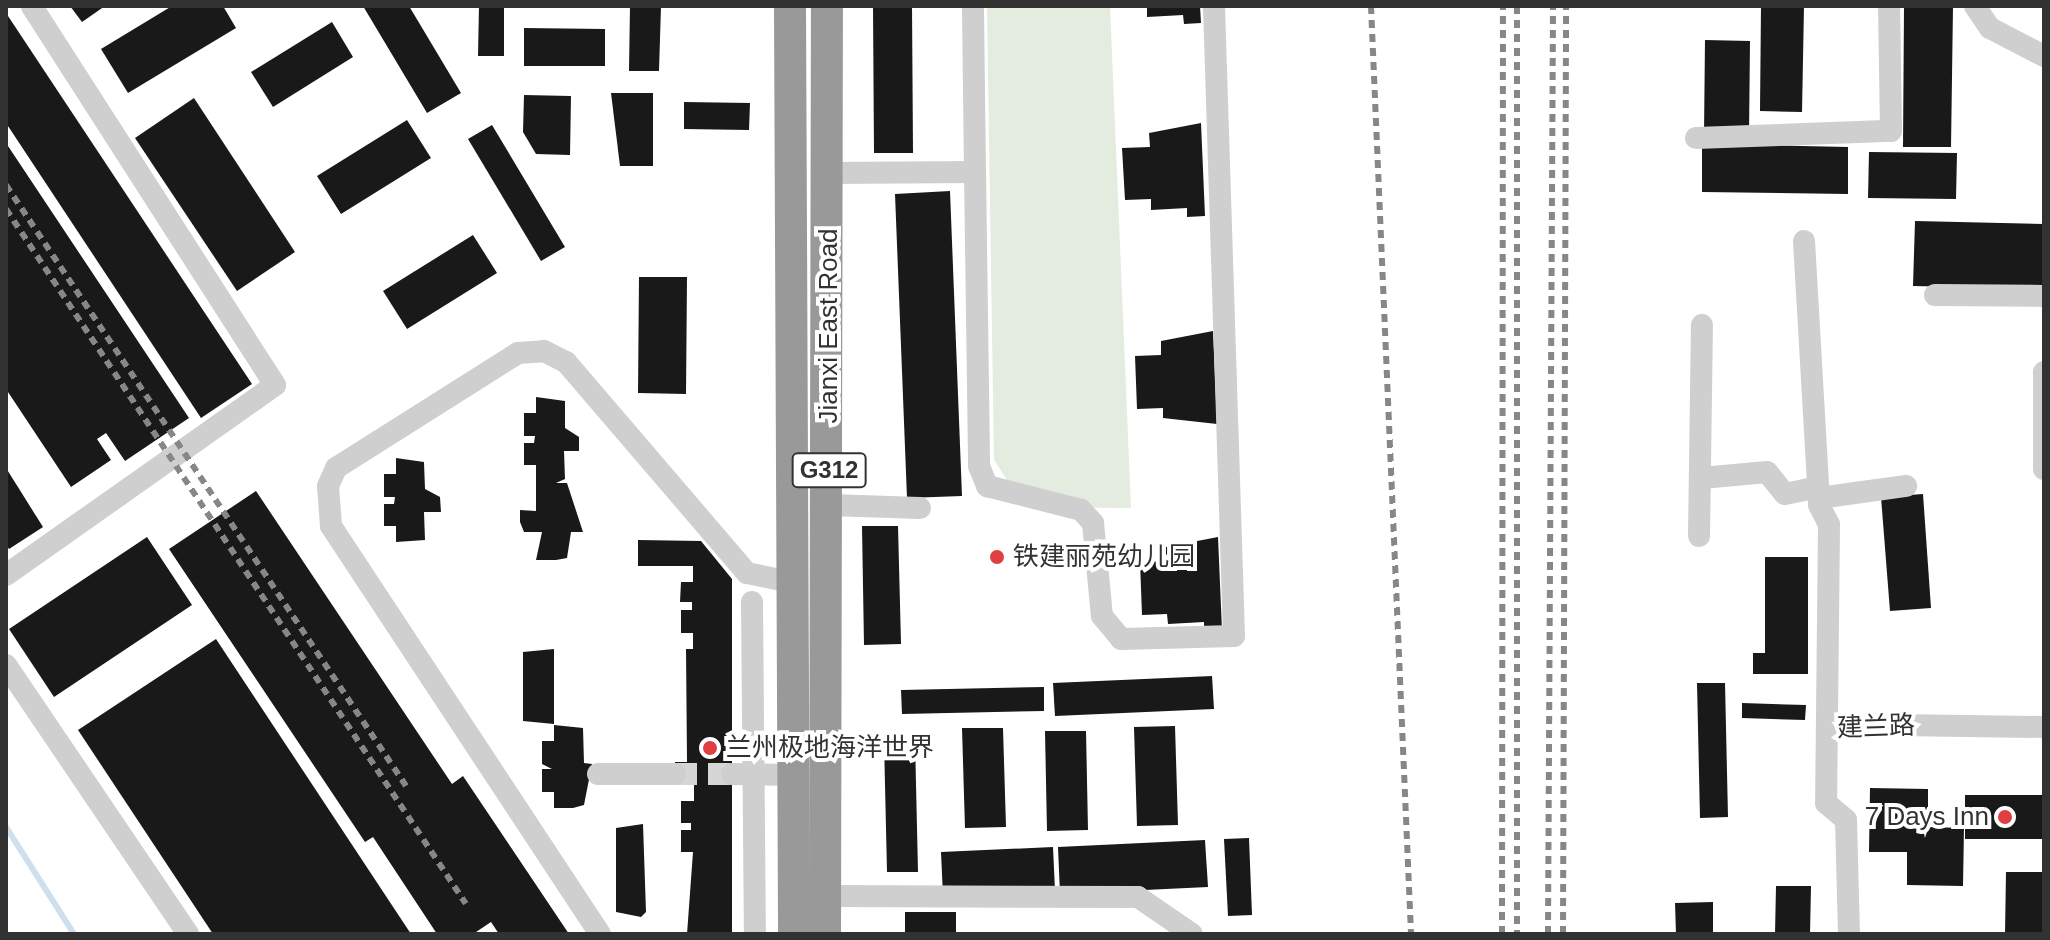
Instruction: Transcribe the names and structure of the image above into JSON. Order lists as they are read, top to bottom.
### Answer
{
  "streets": {
    "highway": ["Jianxi East Road", "G312"],
    "street": ["建兰路"]
  },
  "places": ["铁建丽苑幼儿园", "兰州极地海洋世界", "7 Days Inn"]
}
